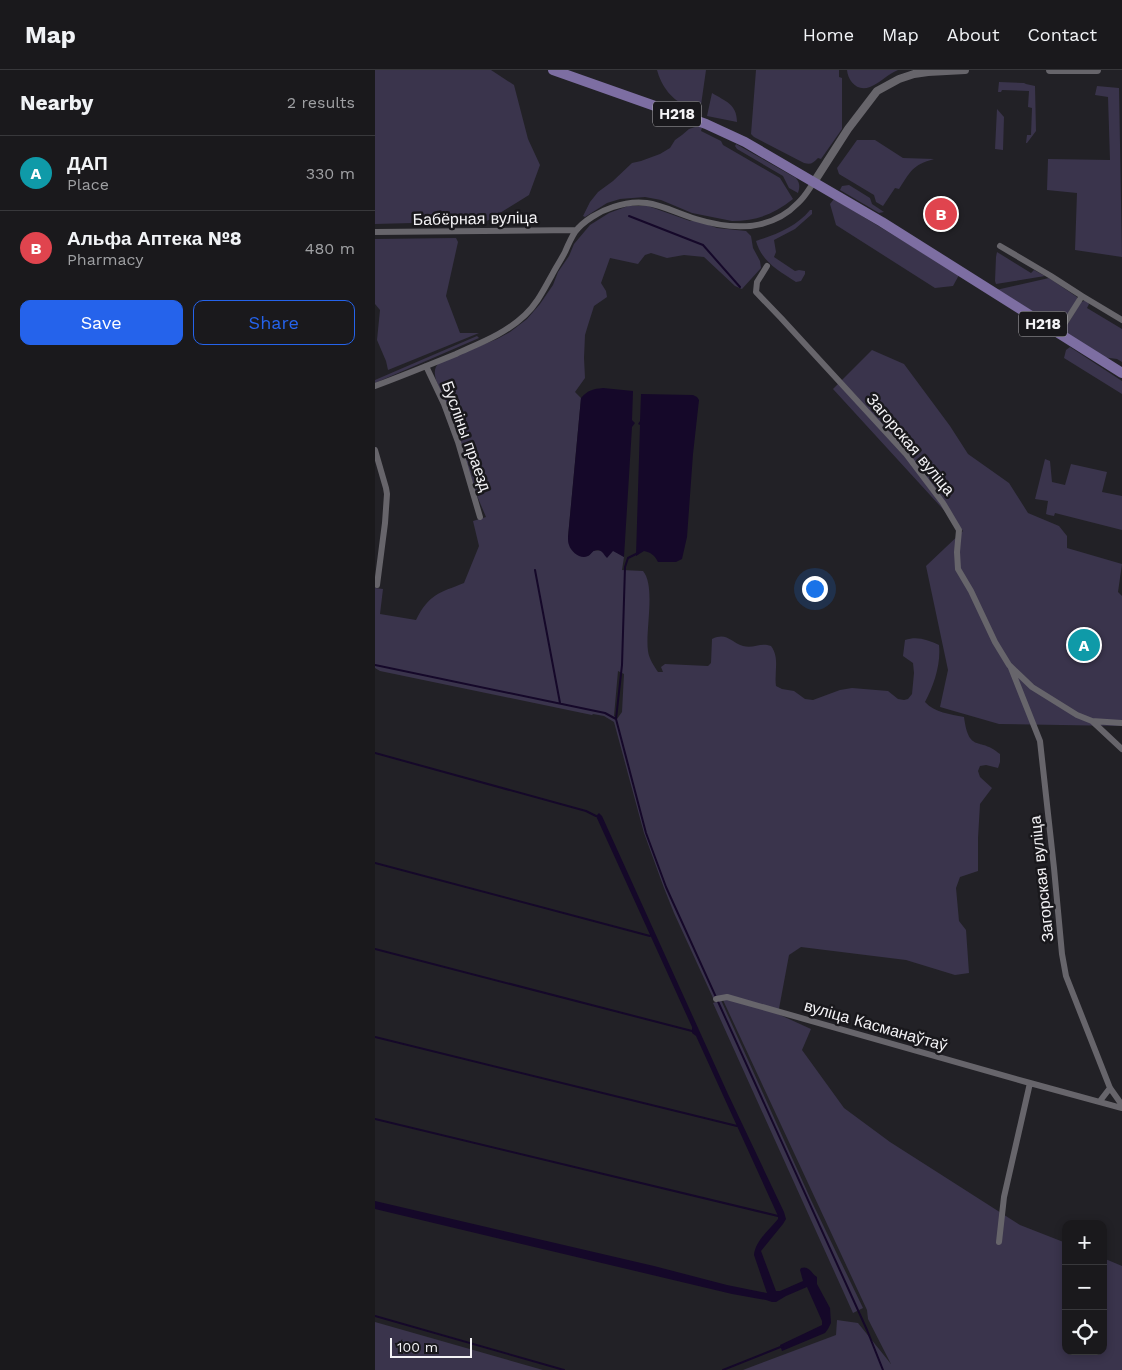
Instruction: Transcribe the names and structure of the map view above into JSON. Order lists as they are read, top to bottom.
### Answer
{
  "streets": {
    "main road": ["Н218"],
    "street": [
      "Бабёрная вуліца",
      "Бусліны праезд",
      "Загорская вуліца",
      "вуліца Касманаўтаў"
    ]
  },
  "crossings": [
    ["Загорская вуліца", "вуліца Касманаўтаў"]
  ],
  "scale_bar": "100 m",
  "page": {
    "header": "Map",
    "nav": [
      "Home",
      "Map",
      "About",
      "Contact"
    ],
    "heading": ["Nearby", "2 results"],
    "list": [
      {
        "mark": "A",
        "name": "ДАП",
        "note": "Place",
        "value": "330 m"
      },
      {
        "mark": "B",
        "name": "Альфа Аптека №8",
        "note": "Pharmacy",
        "value": "480 m"
      }
    ],
    "pins": ["B", "A"],
    "buttons": ["Save", "Share"],
    "map_buttons": ["+", "−"],
    "scale": "100 m"
  }
}
